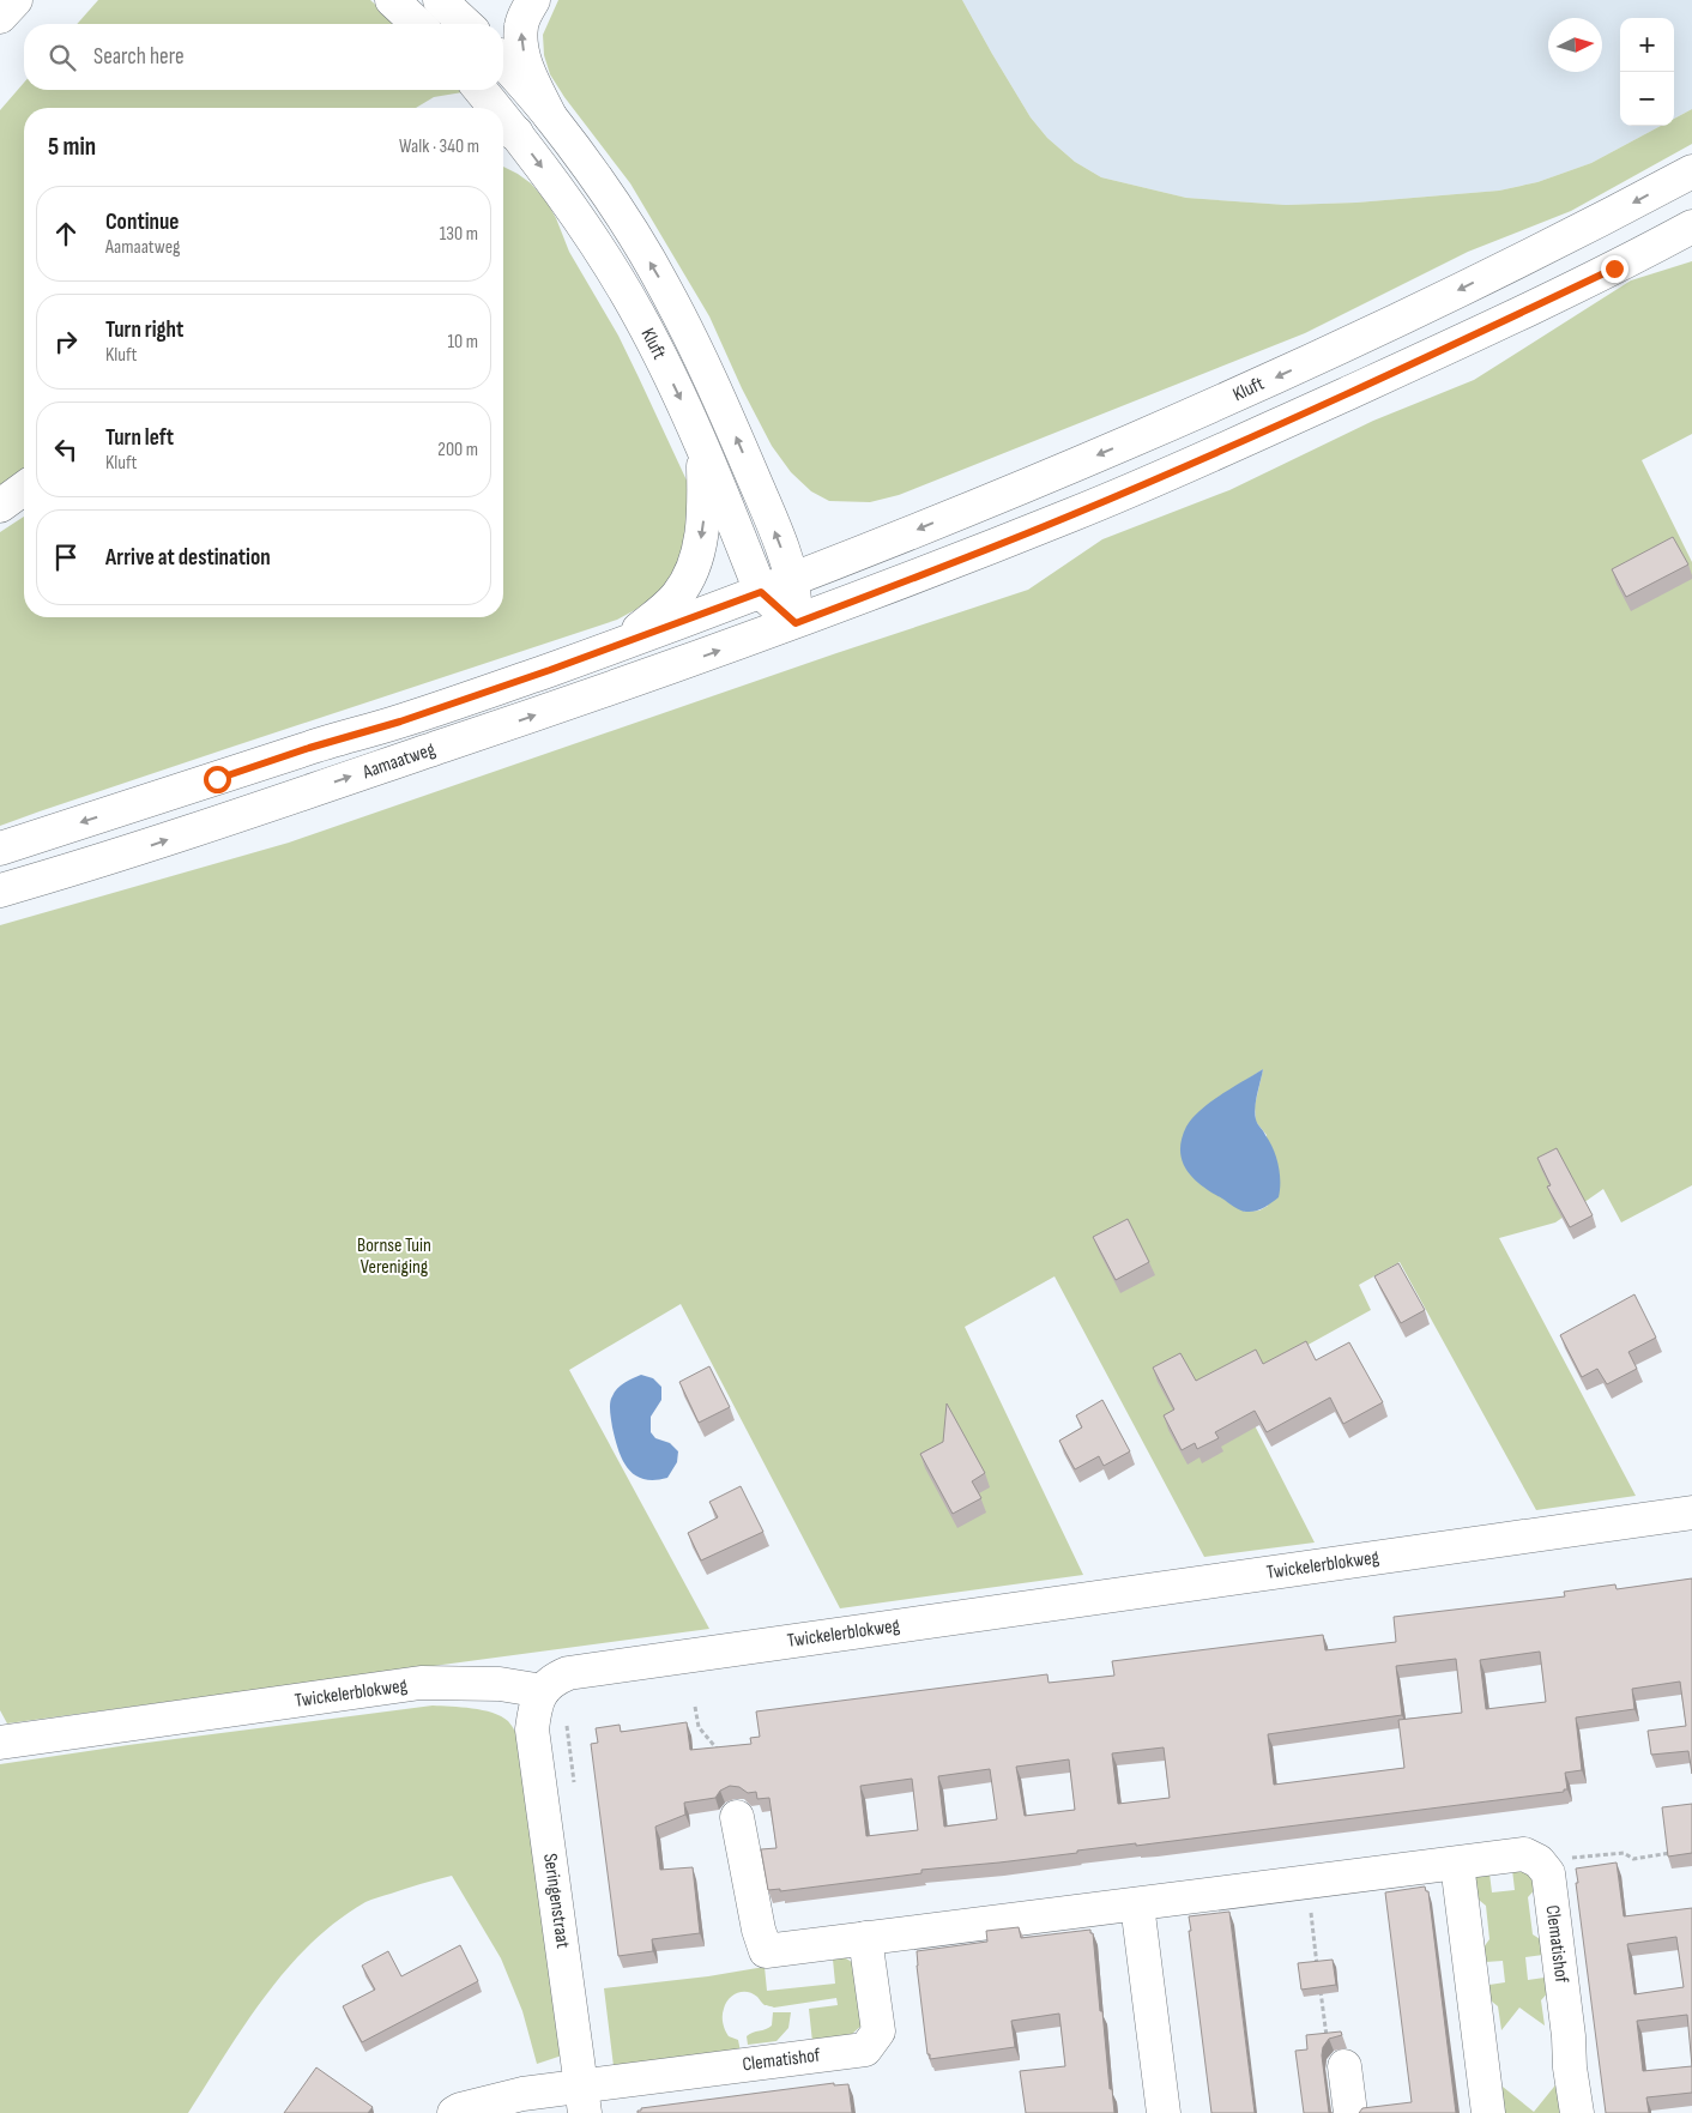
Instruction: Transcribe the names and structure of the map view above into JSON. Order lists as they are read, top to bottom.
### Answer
{
  "streets": {
    "main road": [
      "Kluft",
      "Aamaatweg",
      "Twickelerblokweg",
      "Seringenstraat",
      "Clematishof"
    ]
  },
  "crossings": [
    ["Kluft", "Aamaatweg"],
    ["Twickelerblokweg", "Seringenstraat"],
    ["Seringenstraat", "Clematishof"]
  ],
  "parks": ["Bornse Tuin Vereniging"],
  "north": "right",
  "page": {
    "map_buttons": ["+", "−"],
    "search": "Search here",
    "heading": ["5 min", "Walk · 340 m"],
    "list": [
      ["Continue", "Aamaatweg", "130 m"],
      ["Turn right", "Kluft", "10 m"],
      ["Turn left", "Kluft", "200 m"],
      "Arrive at destination"
    ]
  }
}
